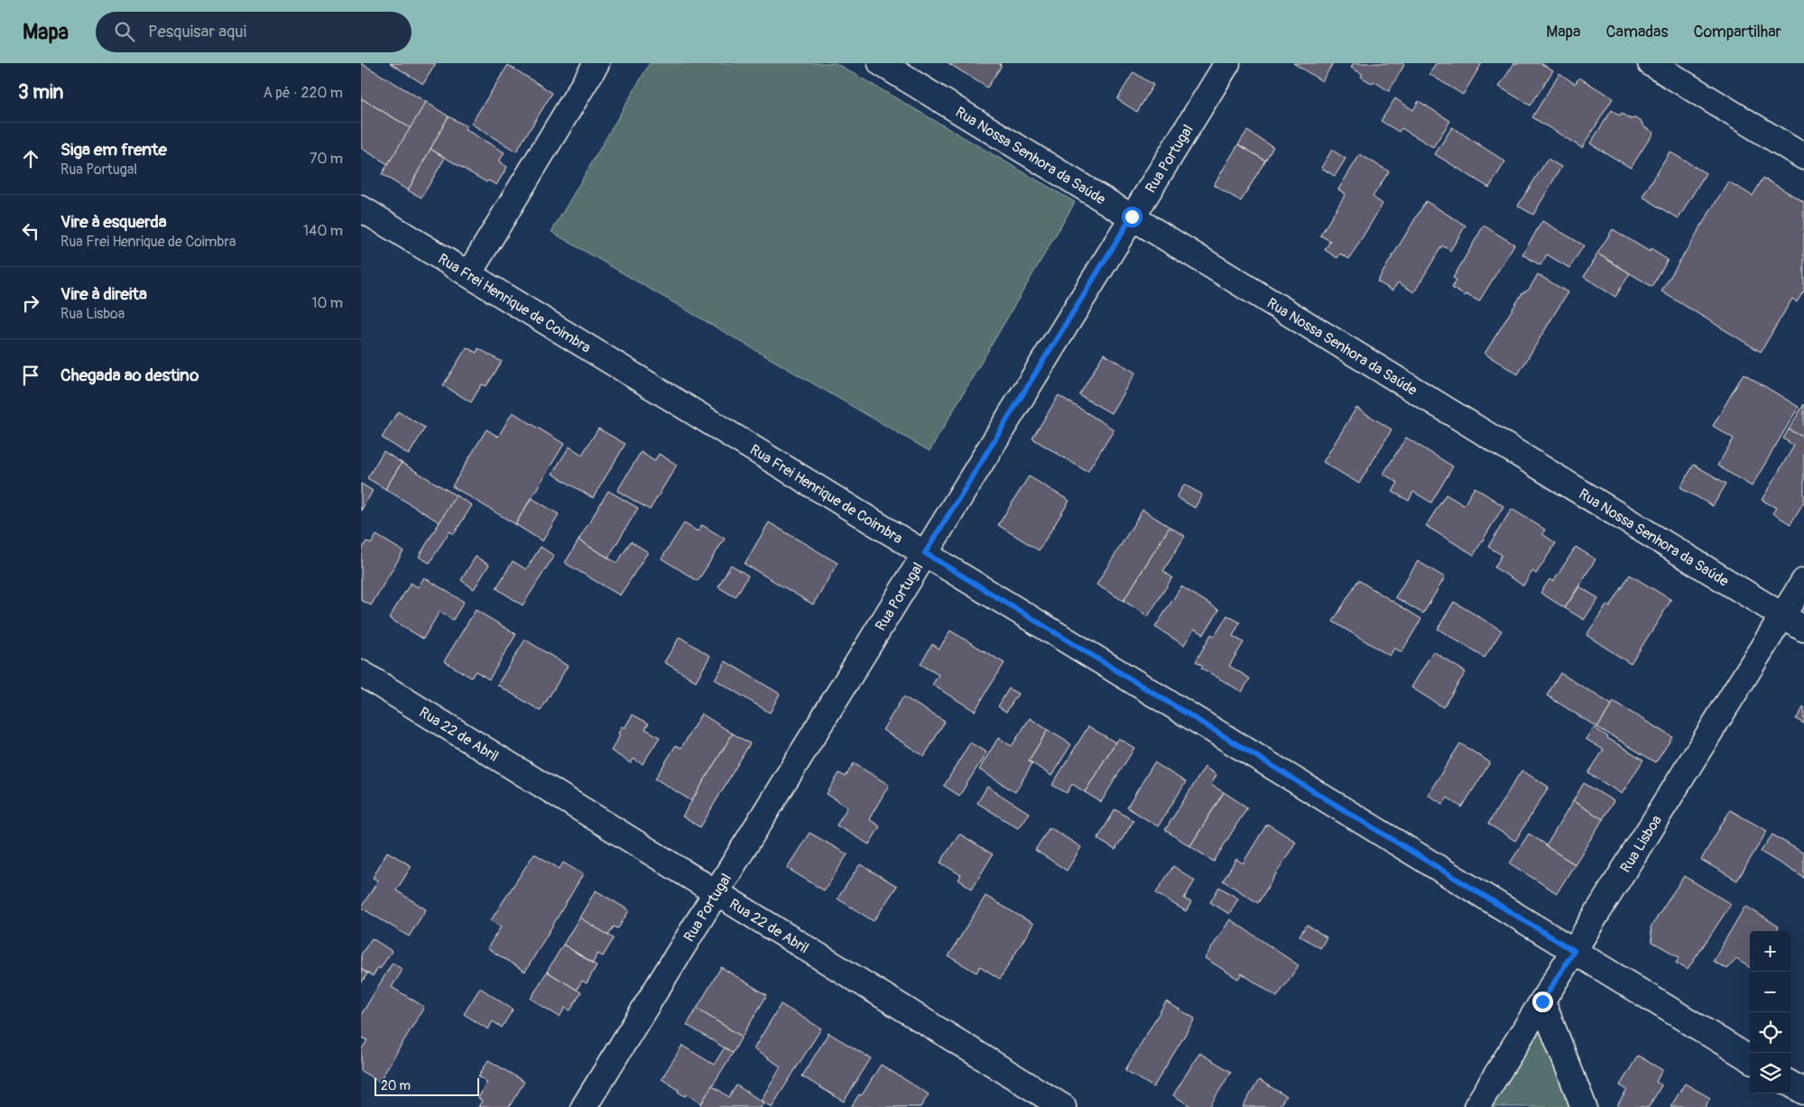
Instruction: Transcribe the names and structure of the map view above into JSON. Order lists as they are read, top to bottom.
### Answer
{
  "streets": {
    "street": [
      "Rua Nossa Senhora da Saúde",
      "Rua Portugal",
      "Rua Frei Henrique de Coimbra",
      "Rua 22 de Abril",
      "Rua Lisboa"
    ]
  },
  "crossings": [
    ["Rua Nossa Senhora da Saúde", "Rua Portugal"],
    ["Rua Nossa Senhora da Saúde", "Rua Lisboa"],
    ["Rua Portugal", "Rua Frei Henrique de Coimbra"],
    ["Rua Portugal", "Rua 22 de Abril"],
    ["Rua Frei Henrique de Coimbra", "Rua Lisboa"]
  ],
  "scale_bar": "20 m",
  "page": {
    "header": "Mapa",
    "search": "Pesquisar aqui",
    "nav": ["Mapa", "Camadas", "Compartilhar"],
    "heading": ["3 min", "A pé · 220 m"],
    "list": [
      ["Siga em frente", "Rua Portugal", "70 m"],
      ["Vire à esquerda", "Rua Frei Henrique de Coimbra", "140 m"],
      ["Vire à direita", "Rua Lisboa", "10 m"],
      "Chegada ao destino"
    ],
    "map_buttons": ["+", "−"],
    "scale": "20 m"
  }
}
